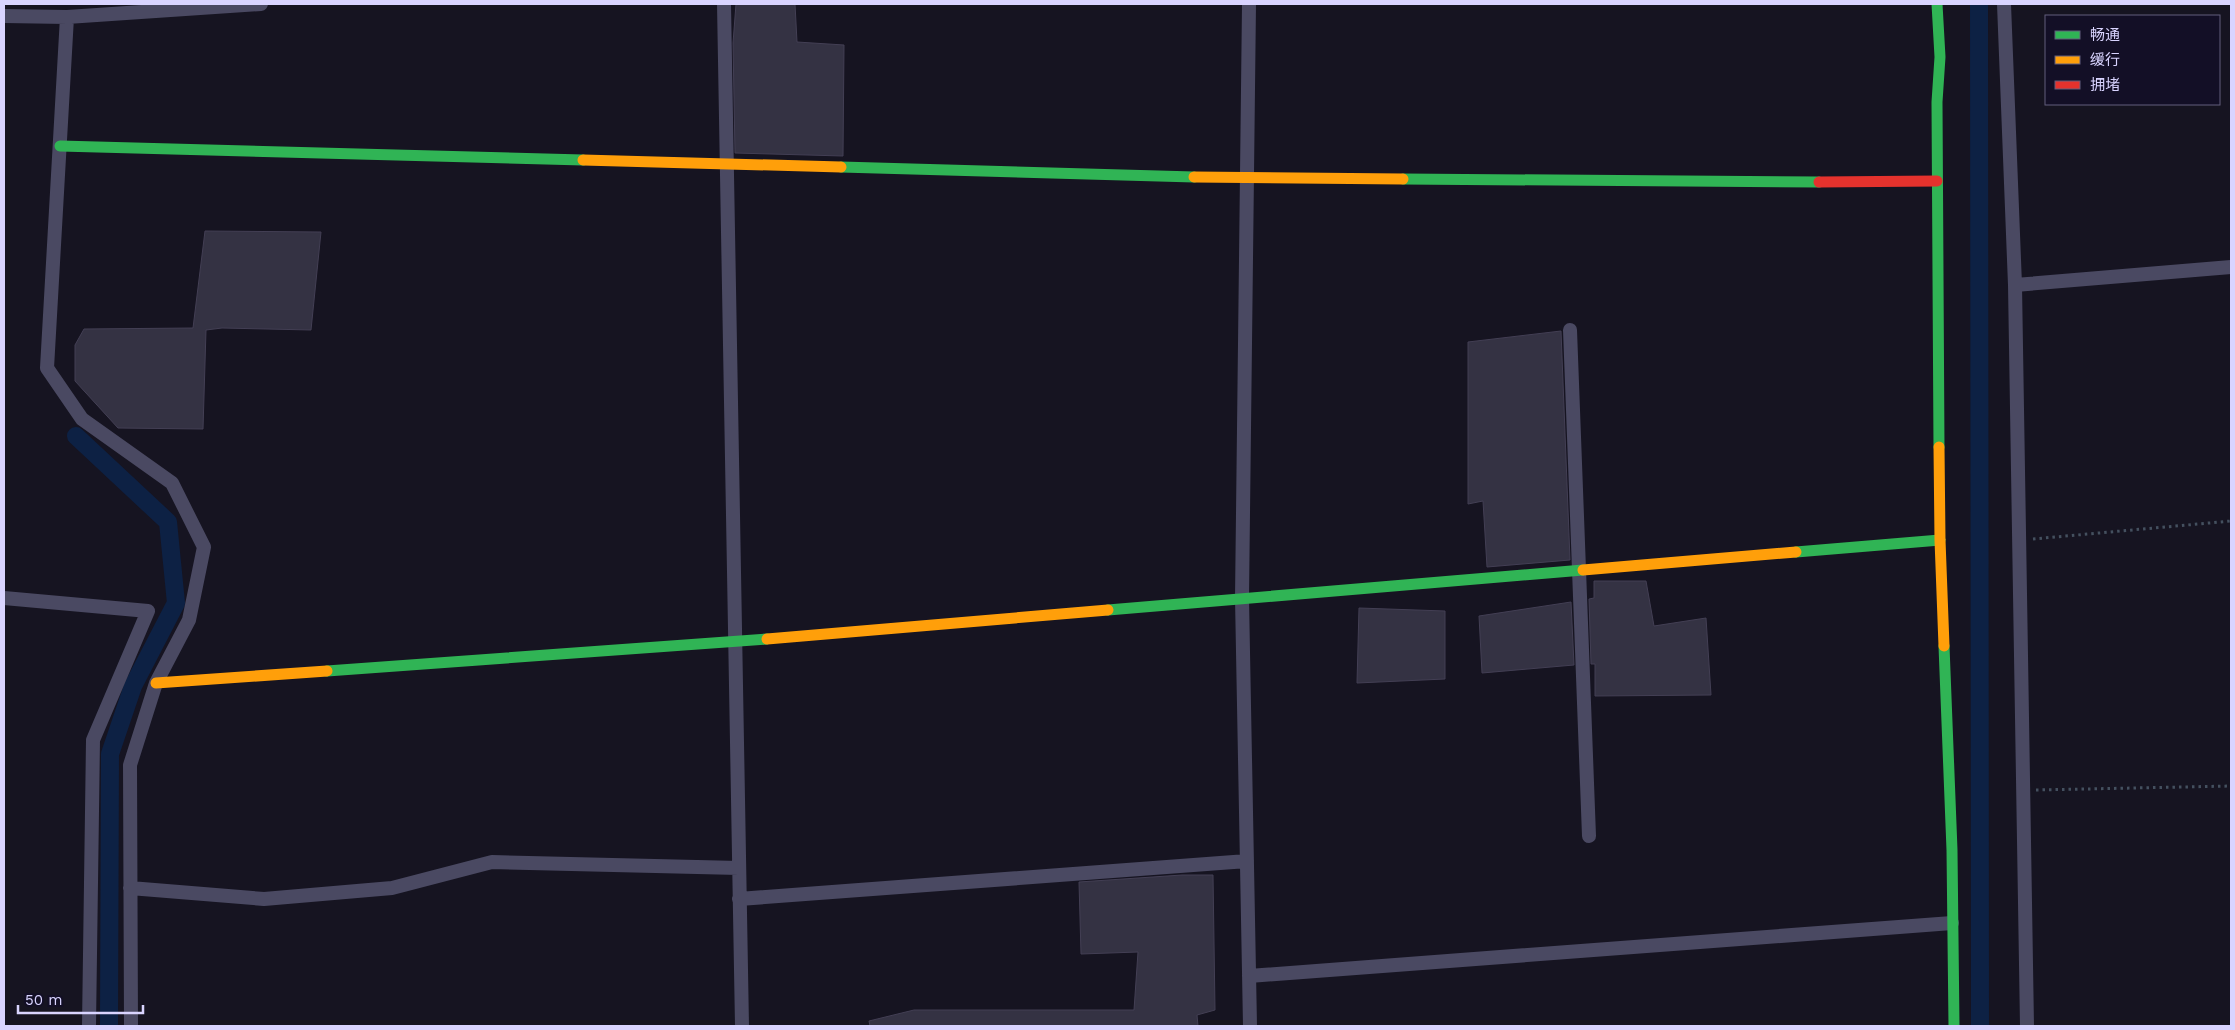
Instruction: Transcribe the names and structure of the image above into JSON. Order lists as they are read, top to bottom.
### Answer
{
  "legend": ["畅通", "缓行", "拥堵"],
  "scale_bar": "50 m"
}
